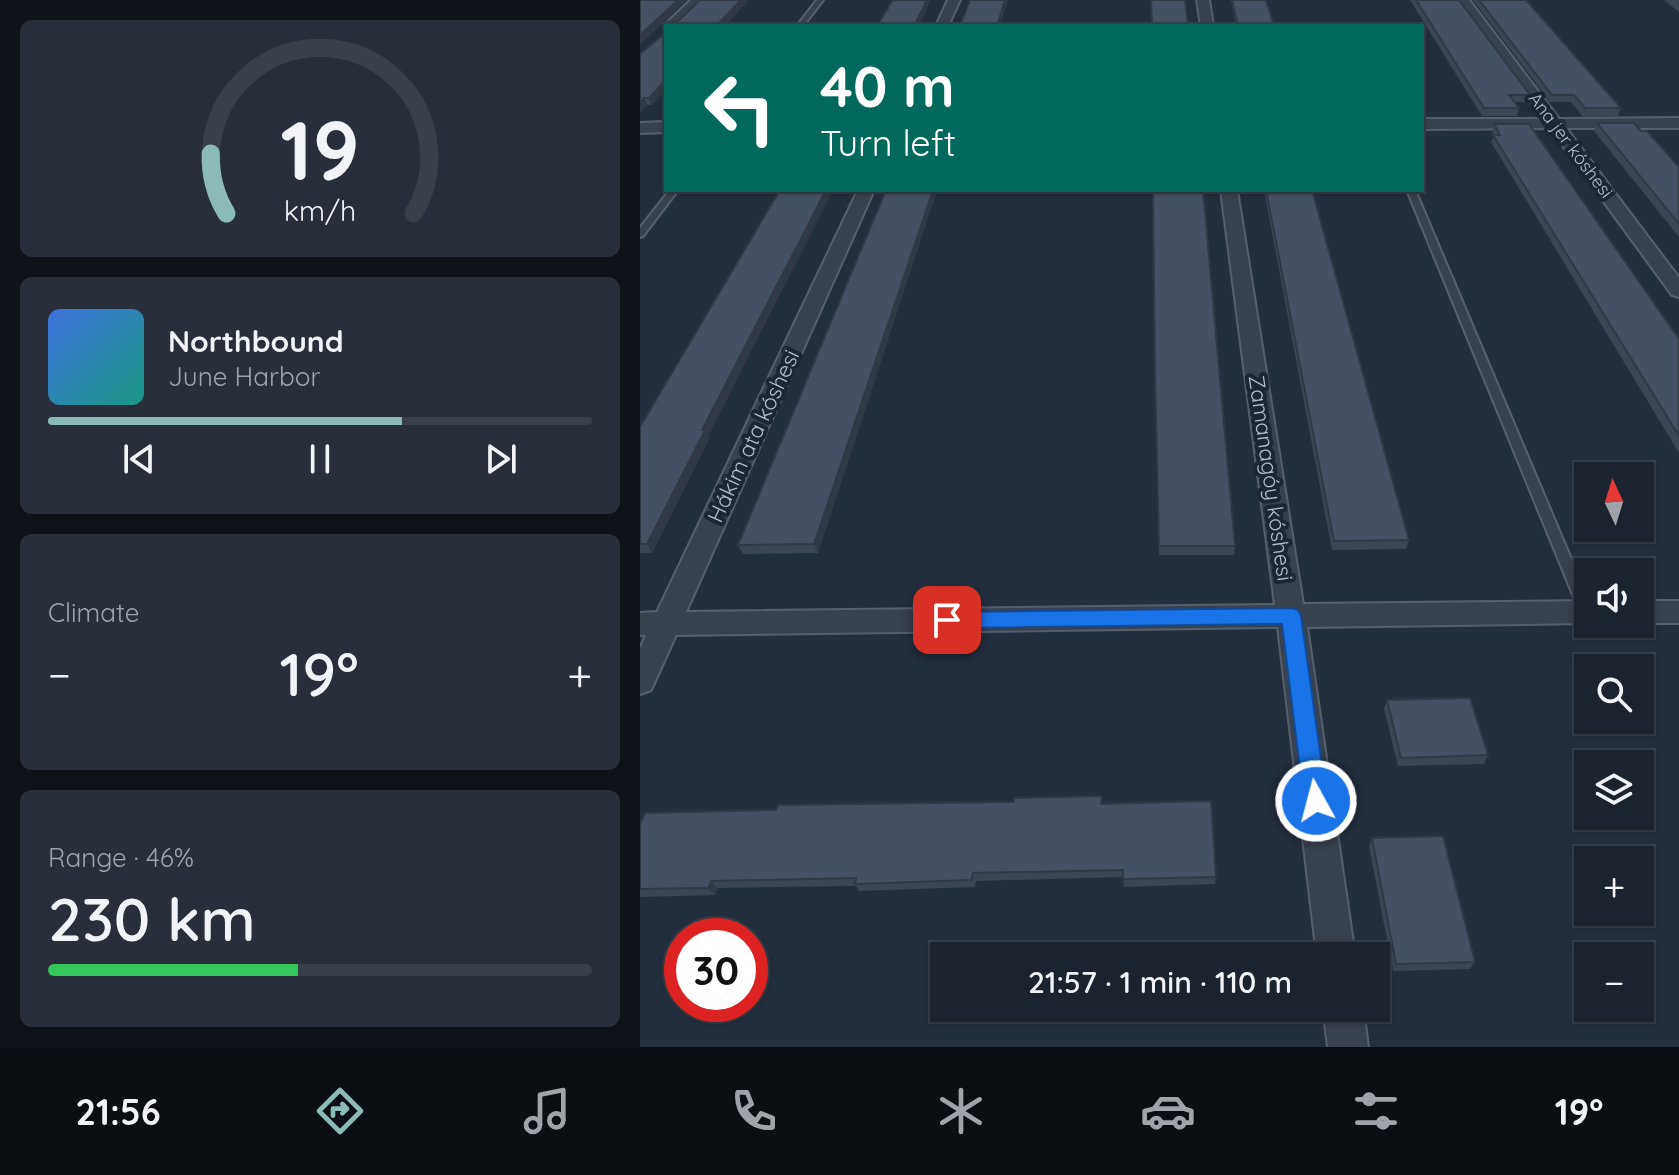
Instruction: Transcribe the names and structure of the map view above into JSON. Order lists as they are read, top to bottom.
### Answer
{
  "streets": {
    "street": ["Ana jer kóshesi", "Hákim ata kóshesi", "Zamanagóy kóshesi"]
  },
  "north": "top",
  "page": {
    "turn": ["40 m", "Turn left"],
    "song": ["Northbound", "June Harbor"],
    "map_buttons": ["+", "−"],
    "tile": [
      "Climate",
      ["Range · 46%", "230 km"]
    ],
    "heat": ["−", "19°", "+"],
    "limit": "30",
    "trip": "21:57 · 1 min · 110 m",
    "tabs": ["21:56", "19°"],
    "gauge": ["19", "km/h"]
  }
}
